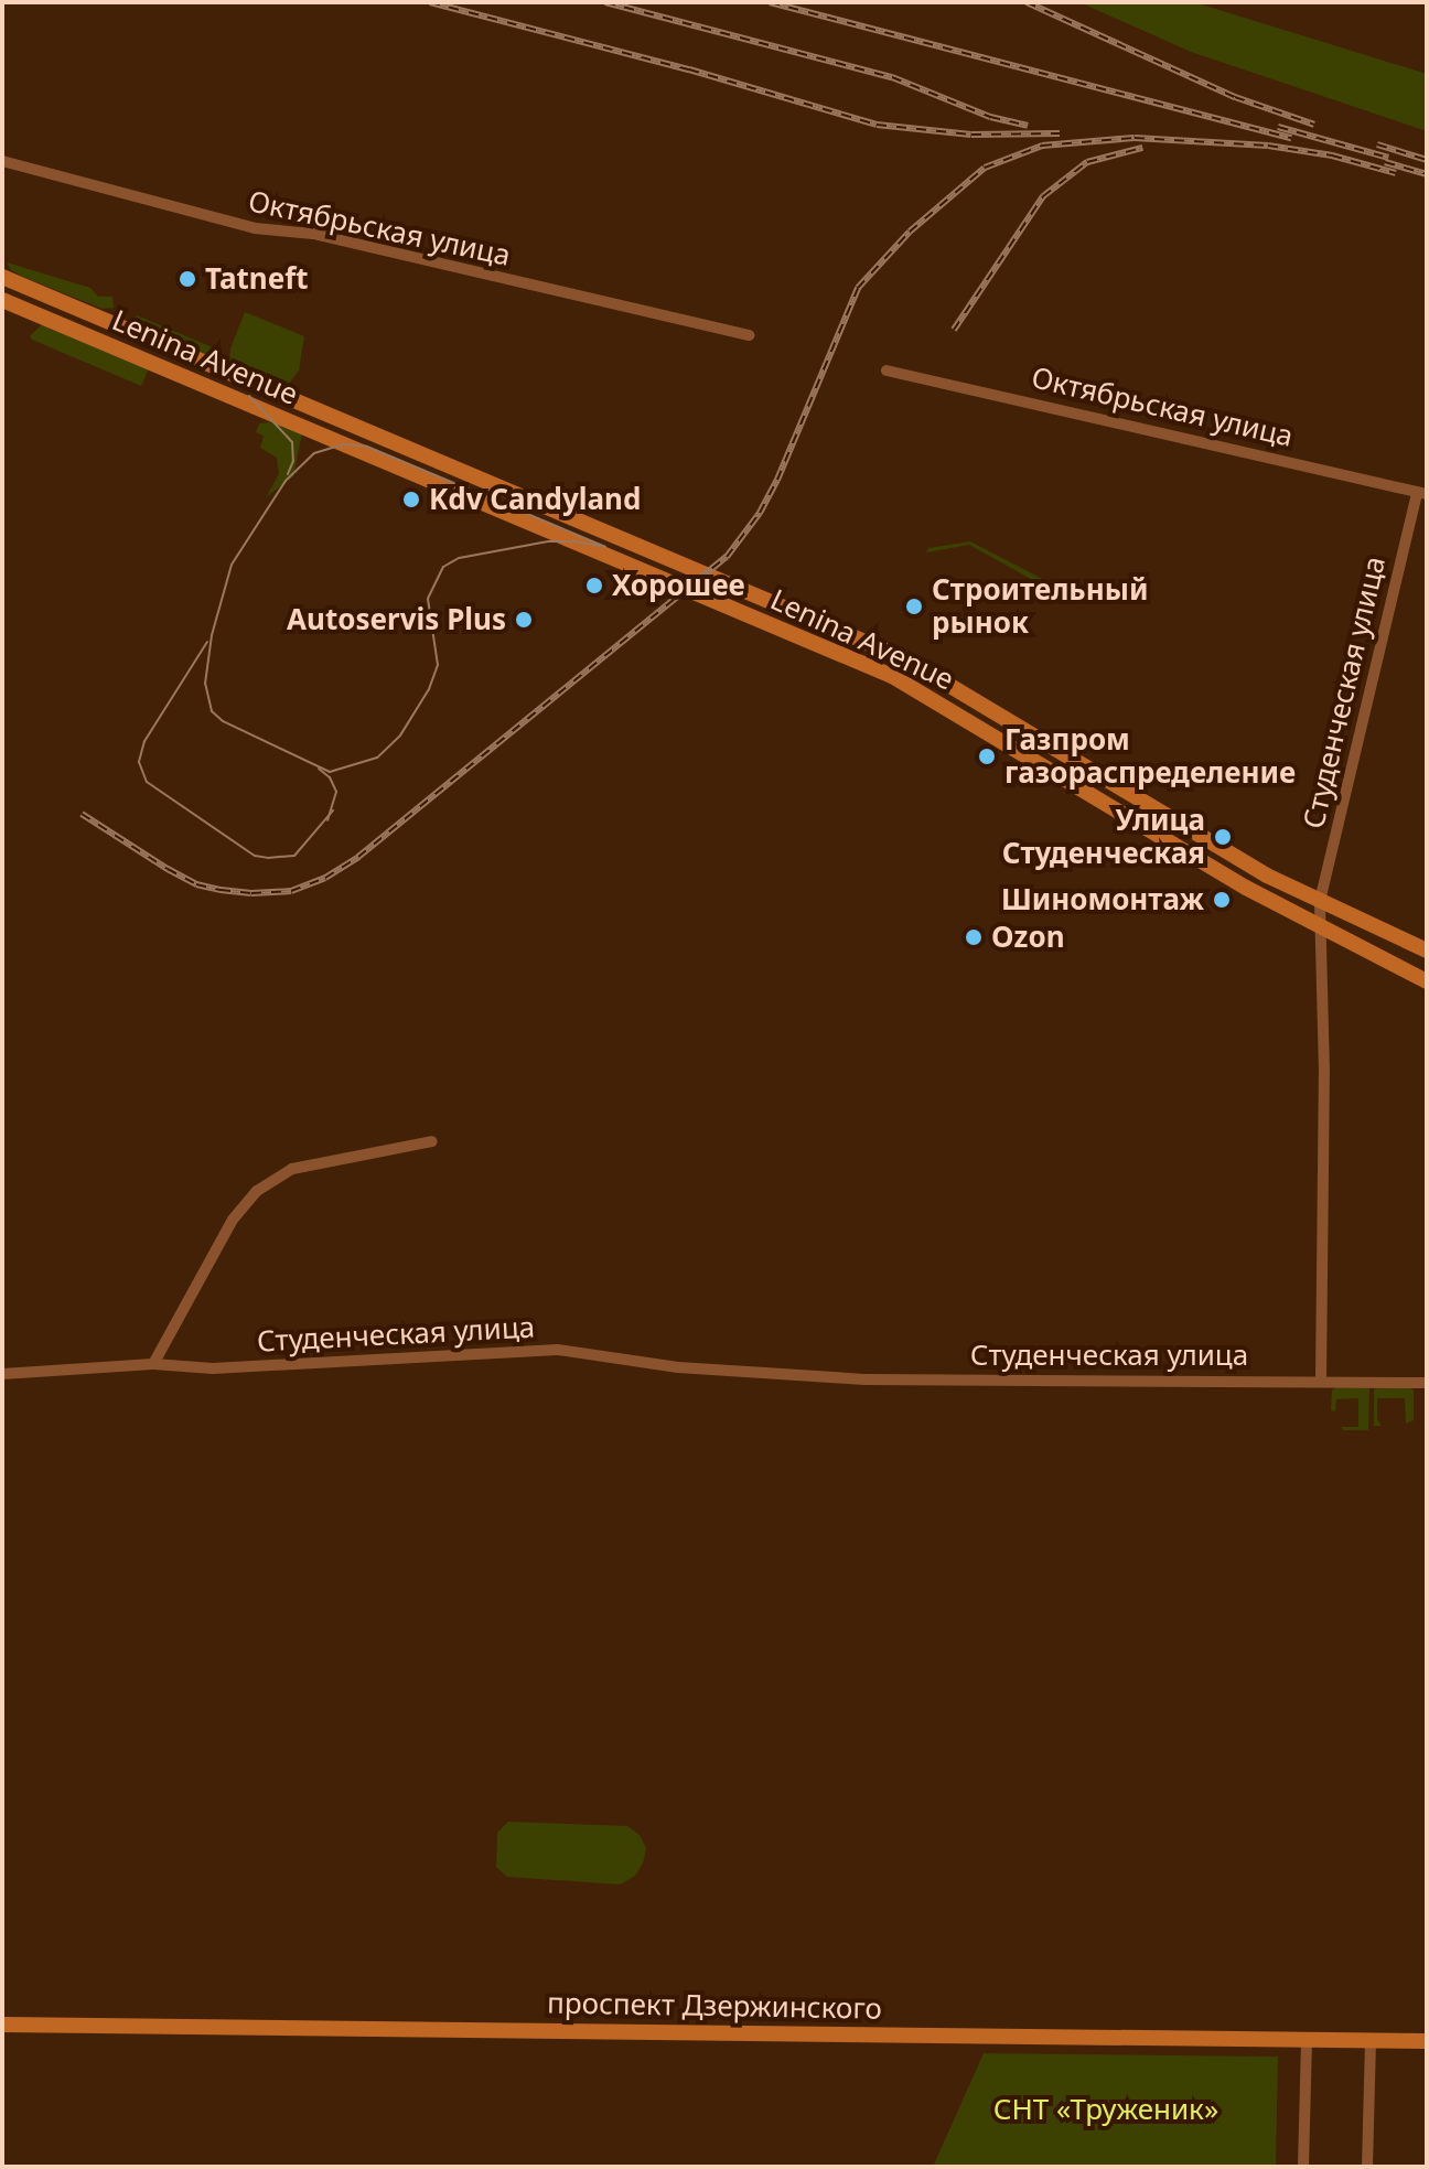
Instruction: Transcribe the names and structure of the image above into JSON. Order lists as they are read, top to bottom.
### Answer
{
  "streets": {
    "main road": ["Lenina Avenue", "проспект Дзержинского"],
    "street": ["Октябрьская улица", "Студенческая улица"]
  },
  "crossings": [
    ["Октябрьская улица", "Студенческая улица"],
    ["Lenina Avenue", "Студенческая улица"]
  ],
  "parks": ["СНТ «Труженик»"],
  "places": [
    "Tatneft",
    "Kdv Candyland",
    "Хорошее",
    "Строительный рынок",
    "Autoservis Plus",
    "Газпром газораспределение",
    "Улица Студенческая",
    "Шиномонтаж",
    "Ozon"
  ]
}
